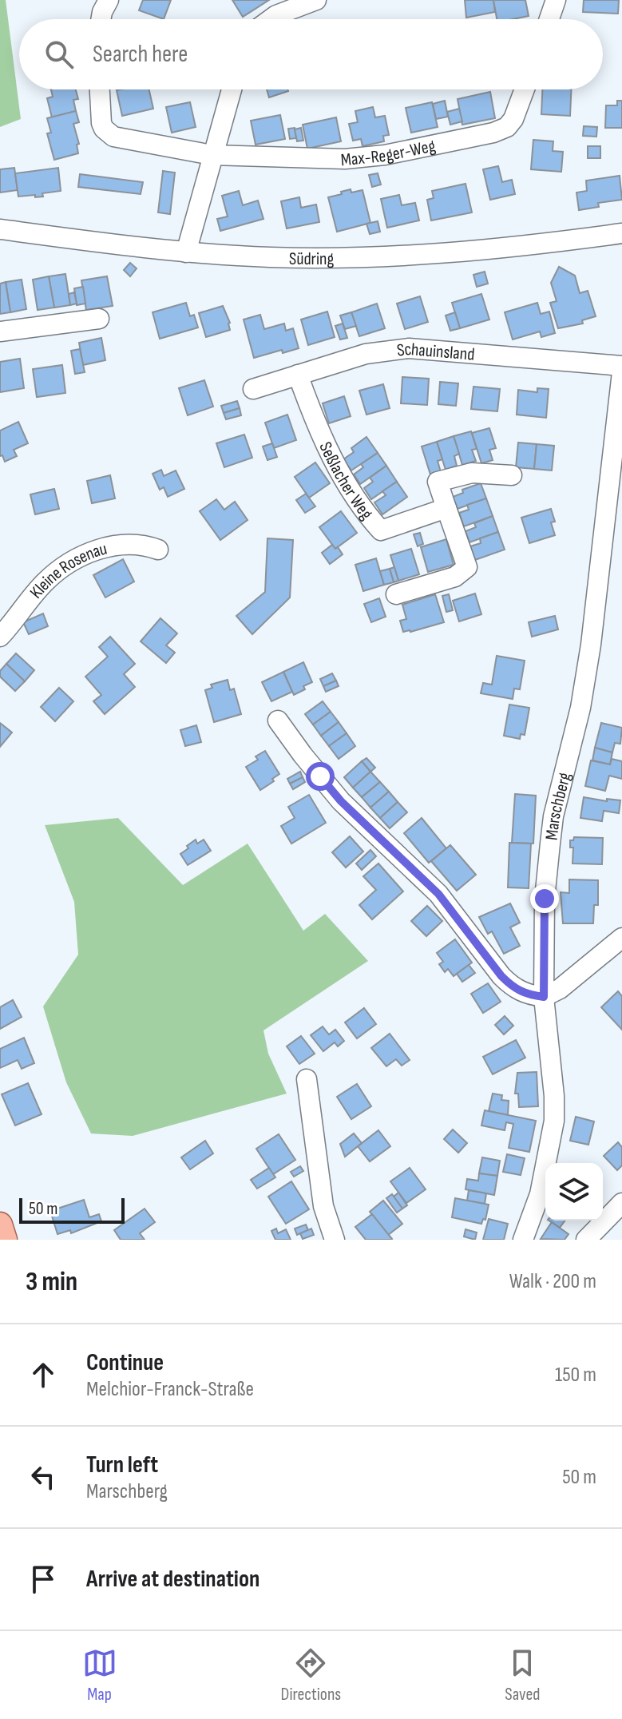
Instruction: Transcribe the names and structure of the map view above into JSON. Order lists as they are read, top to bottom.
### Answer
{
  "streets": {
    "street": [
      "Max-Reger-Weg",
      "Südring",
      "Schauinsland",
      "Seßlacher Weg",
      "Kleine Rosenau",
      "Marschberg"
    ]
  },
  "crossings": [
    ["Schauinsland", "Seßlacher Weg"]
  ],
  "scale_bar": "50 m",
  "page": {
    "search": "Search here",
    "scale": "50 m",
    "heading": ["3 min", "Walk · 200 m"],
    "list": [
      ["Continue", "Melchior-Franck-Straße", "150 m"],
      ["Turn left", "Marschberg", "50 m"],
      "Arrive at destination"
    ],
    "nav": ["Map", "Directions", "Saved"]
  }
}
